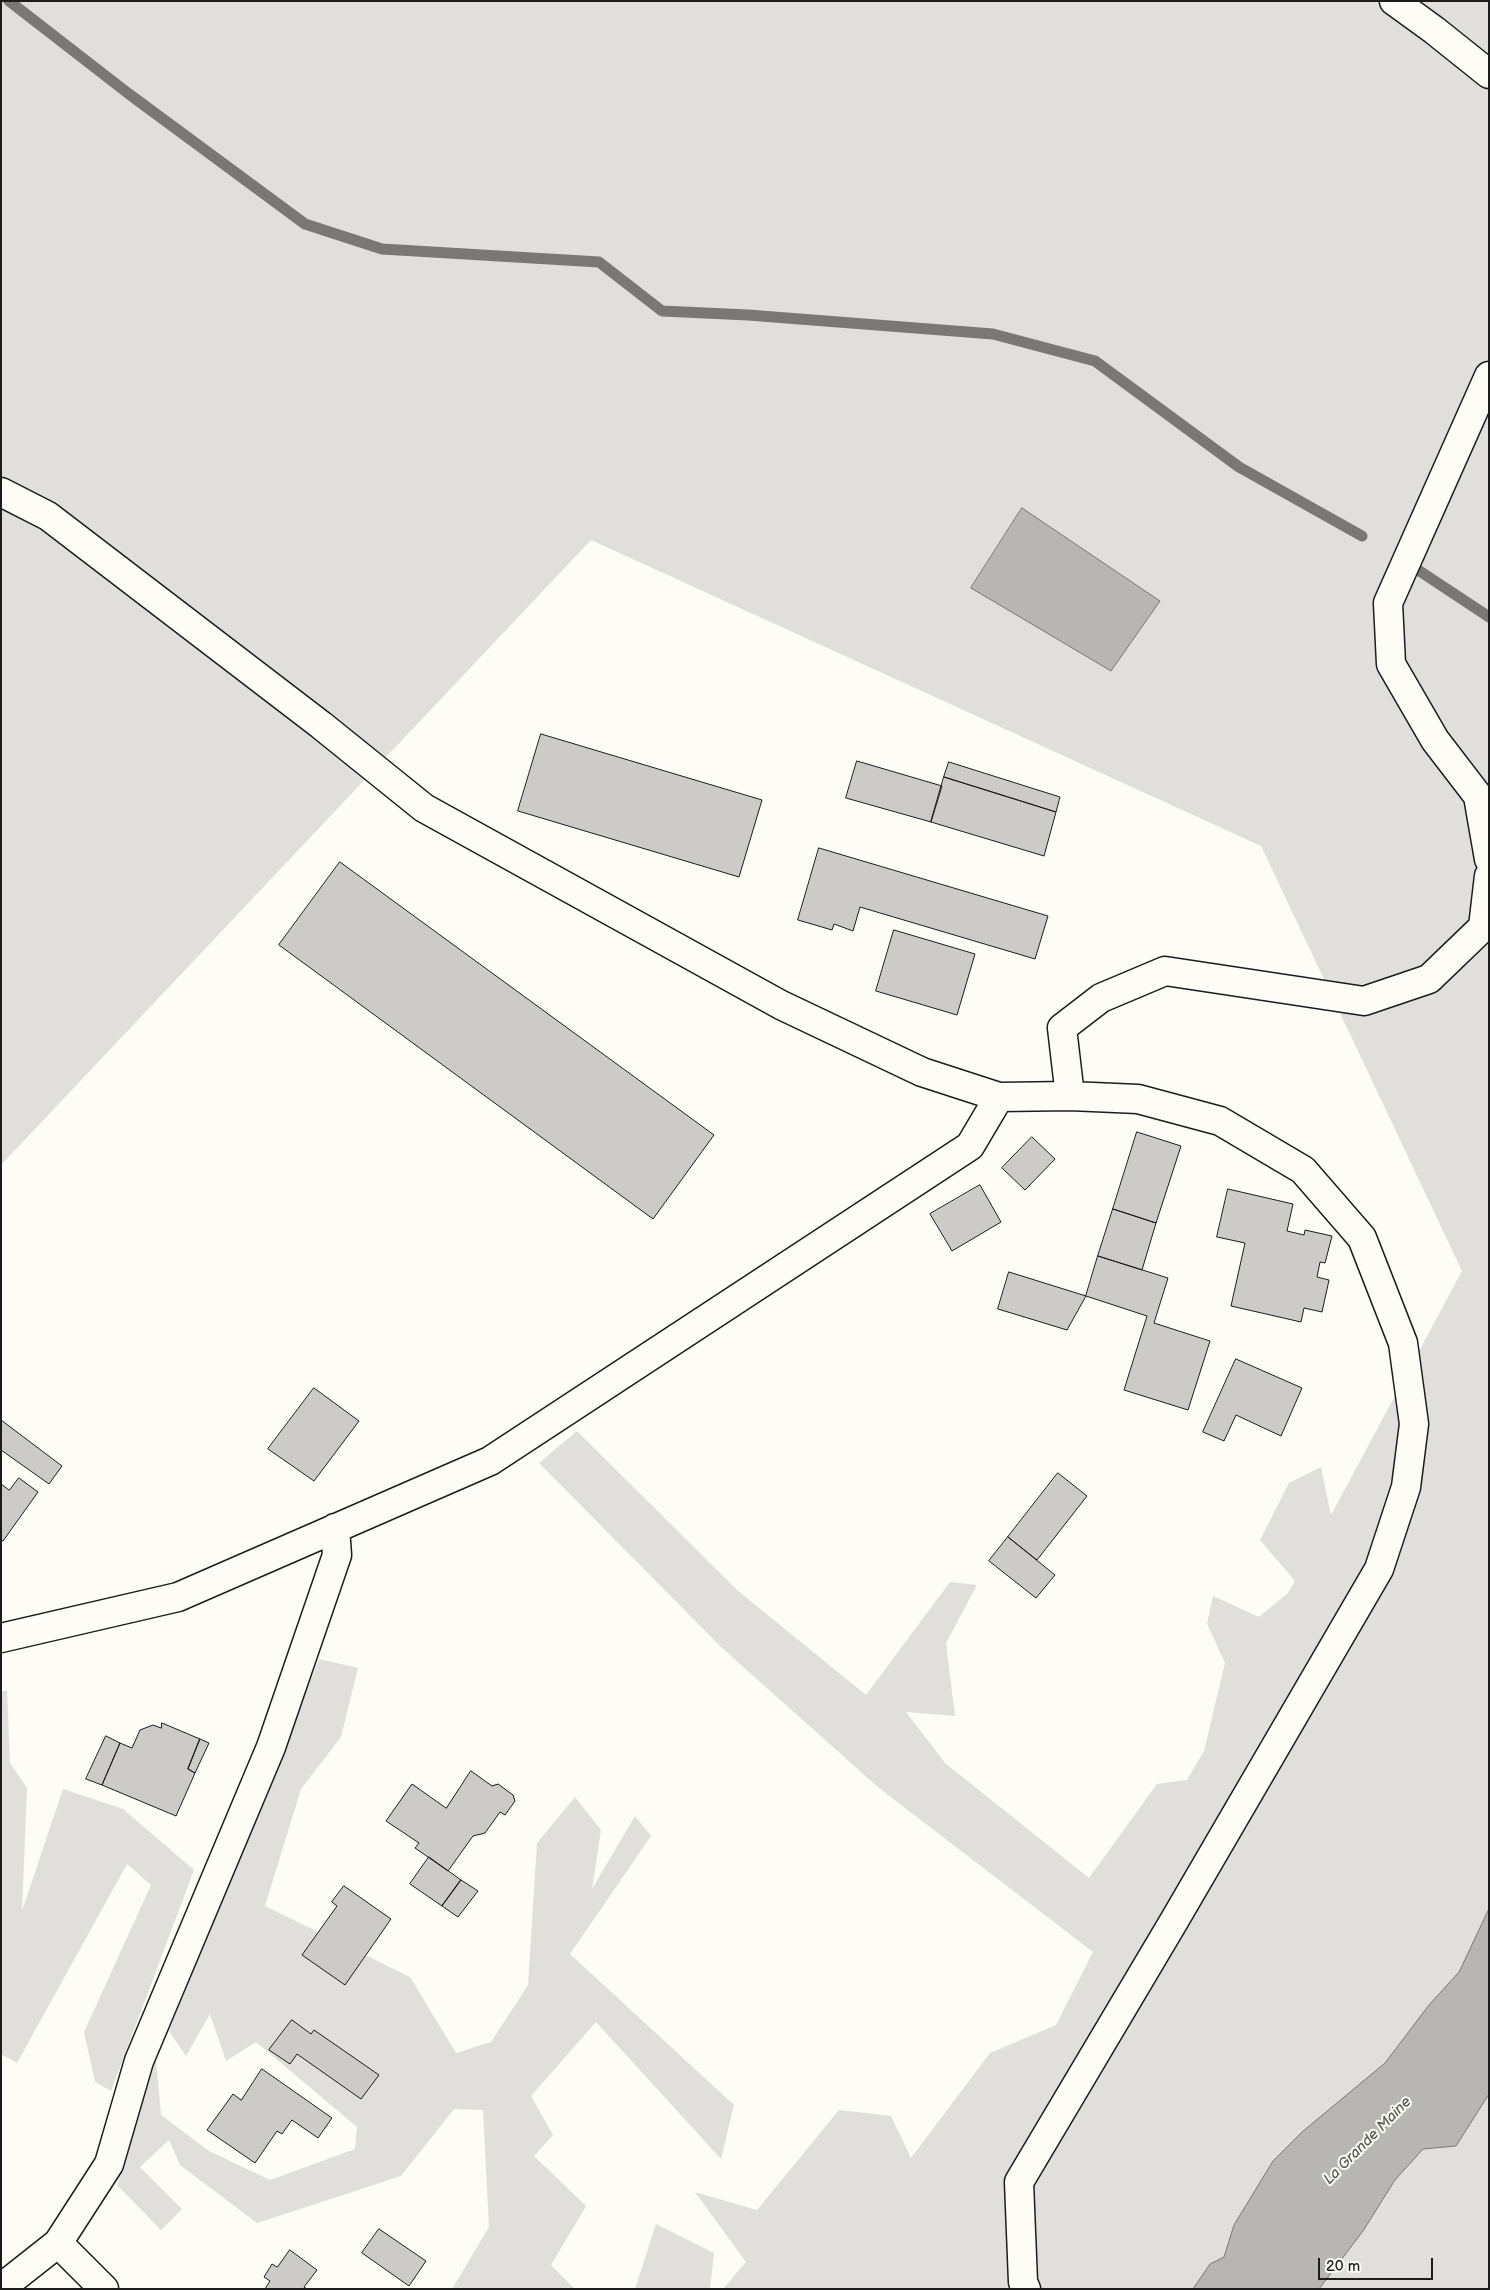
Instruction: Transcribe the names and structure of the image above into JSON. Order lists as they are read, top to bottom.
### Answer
{
  "water": ["La Grande Maine"],
  "scale_bar": "20 m"
}
